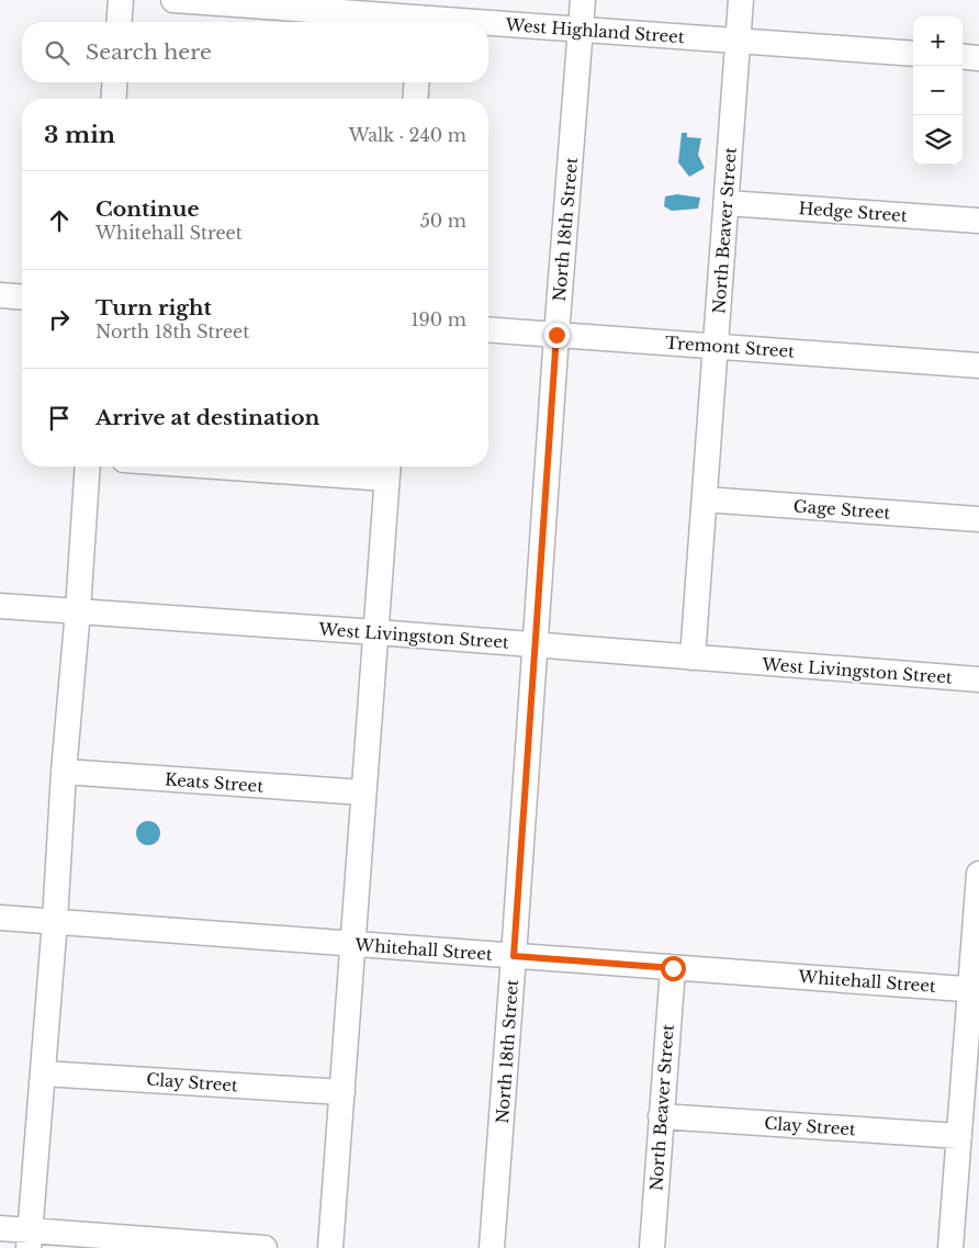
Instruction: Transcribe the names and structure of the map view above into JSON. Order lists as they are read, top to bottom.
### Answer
{
  "streets": {
    "street": [
      "West Highland Street",
      "Hedge Street",
      "North 18th Street",
      "North Beaver Street",
      "Tremont Street",
      "Gage Street",
      "West Livingston Street",
      "Keats Street",
      "Whitehall Street",
      "Clay Street"
    ]
  },
  "crossings": [
    ["West Highland Street", "North 18th Street"],
    ["West Highland Street", "North Beaver Street"],
    ["Hedge Street", "North Beaver Street"],
    ["North 18th Street", "Tremont Street"],
    ["North 18th Street", "West Livingston Street"],
    ["North 18th Street", "Whitehall Street"],
    ["North Beaver Street", "Tremont Street"],
    ["North Beaver Street", "Gage Street"],
    ["North Beaver Street", "West Livingston Street"],
    ["North Beaver Street", "Whitehall Street"],
    ["North Beaver Street", "Clay Street"]
  ],
  "page": {
    "map_buttons": ["+", "−"],
    "search": "Search here",
    "heading": ["3 min", "Walk · 240 m"],
    "list": [
      ["Continue", "Whitehall Street", "50 m"],
      ["Turn right", "North 18th Street", "190 m"],
      "Arrive at destination"
    ]
  }
}
